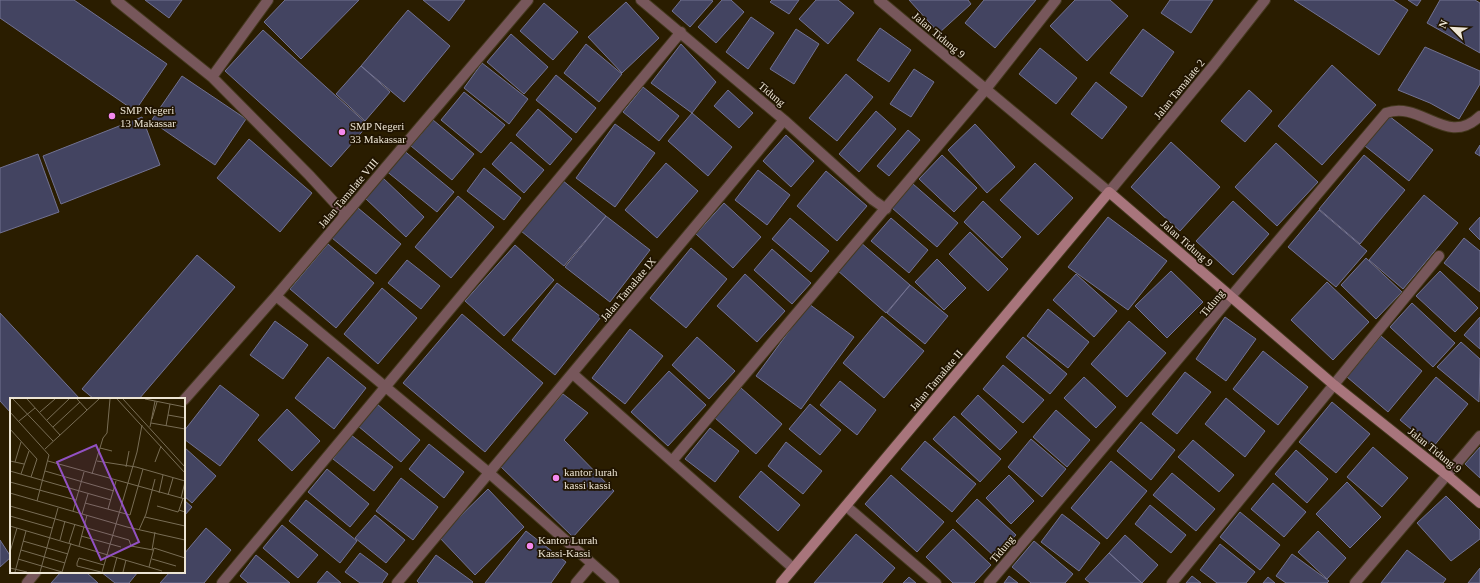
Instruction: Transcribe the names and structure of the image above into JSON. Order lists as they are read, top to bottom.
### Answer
{
  "streets": {
    "street": [
      "Jalan Tidung 9",
      "Jalan Tamalate 2",
      "Tidung",
      "Jalan Tamalate VIII",
      "Jalan Tamalate IX",
      "Jalan Tamalate II"
    ]
  },
  "crossings": [
    ["Jalan Tidung 9", "Jalan Tamalate 2"],
    ["Jalan Tidung 9", "Tidung"],
    ["Jalan Tidung 9", "Jalan Tamalate II"],
    ["Jalan Tamalate 2", "Jalan Tamalate II"],
    ["Tidung", "Jalan Tamalate IX"]
  ],
  "places": [
    "SMP Negeri 13 Makassar",
    "SMP Negeri 33 Makassar",
    "kantor lurah kassi kassi",
    "Kantor Lurah Kassi-Kassi"
  ],
  "north": "top left"
}
